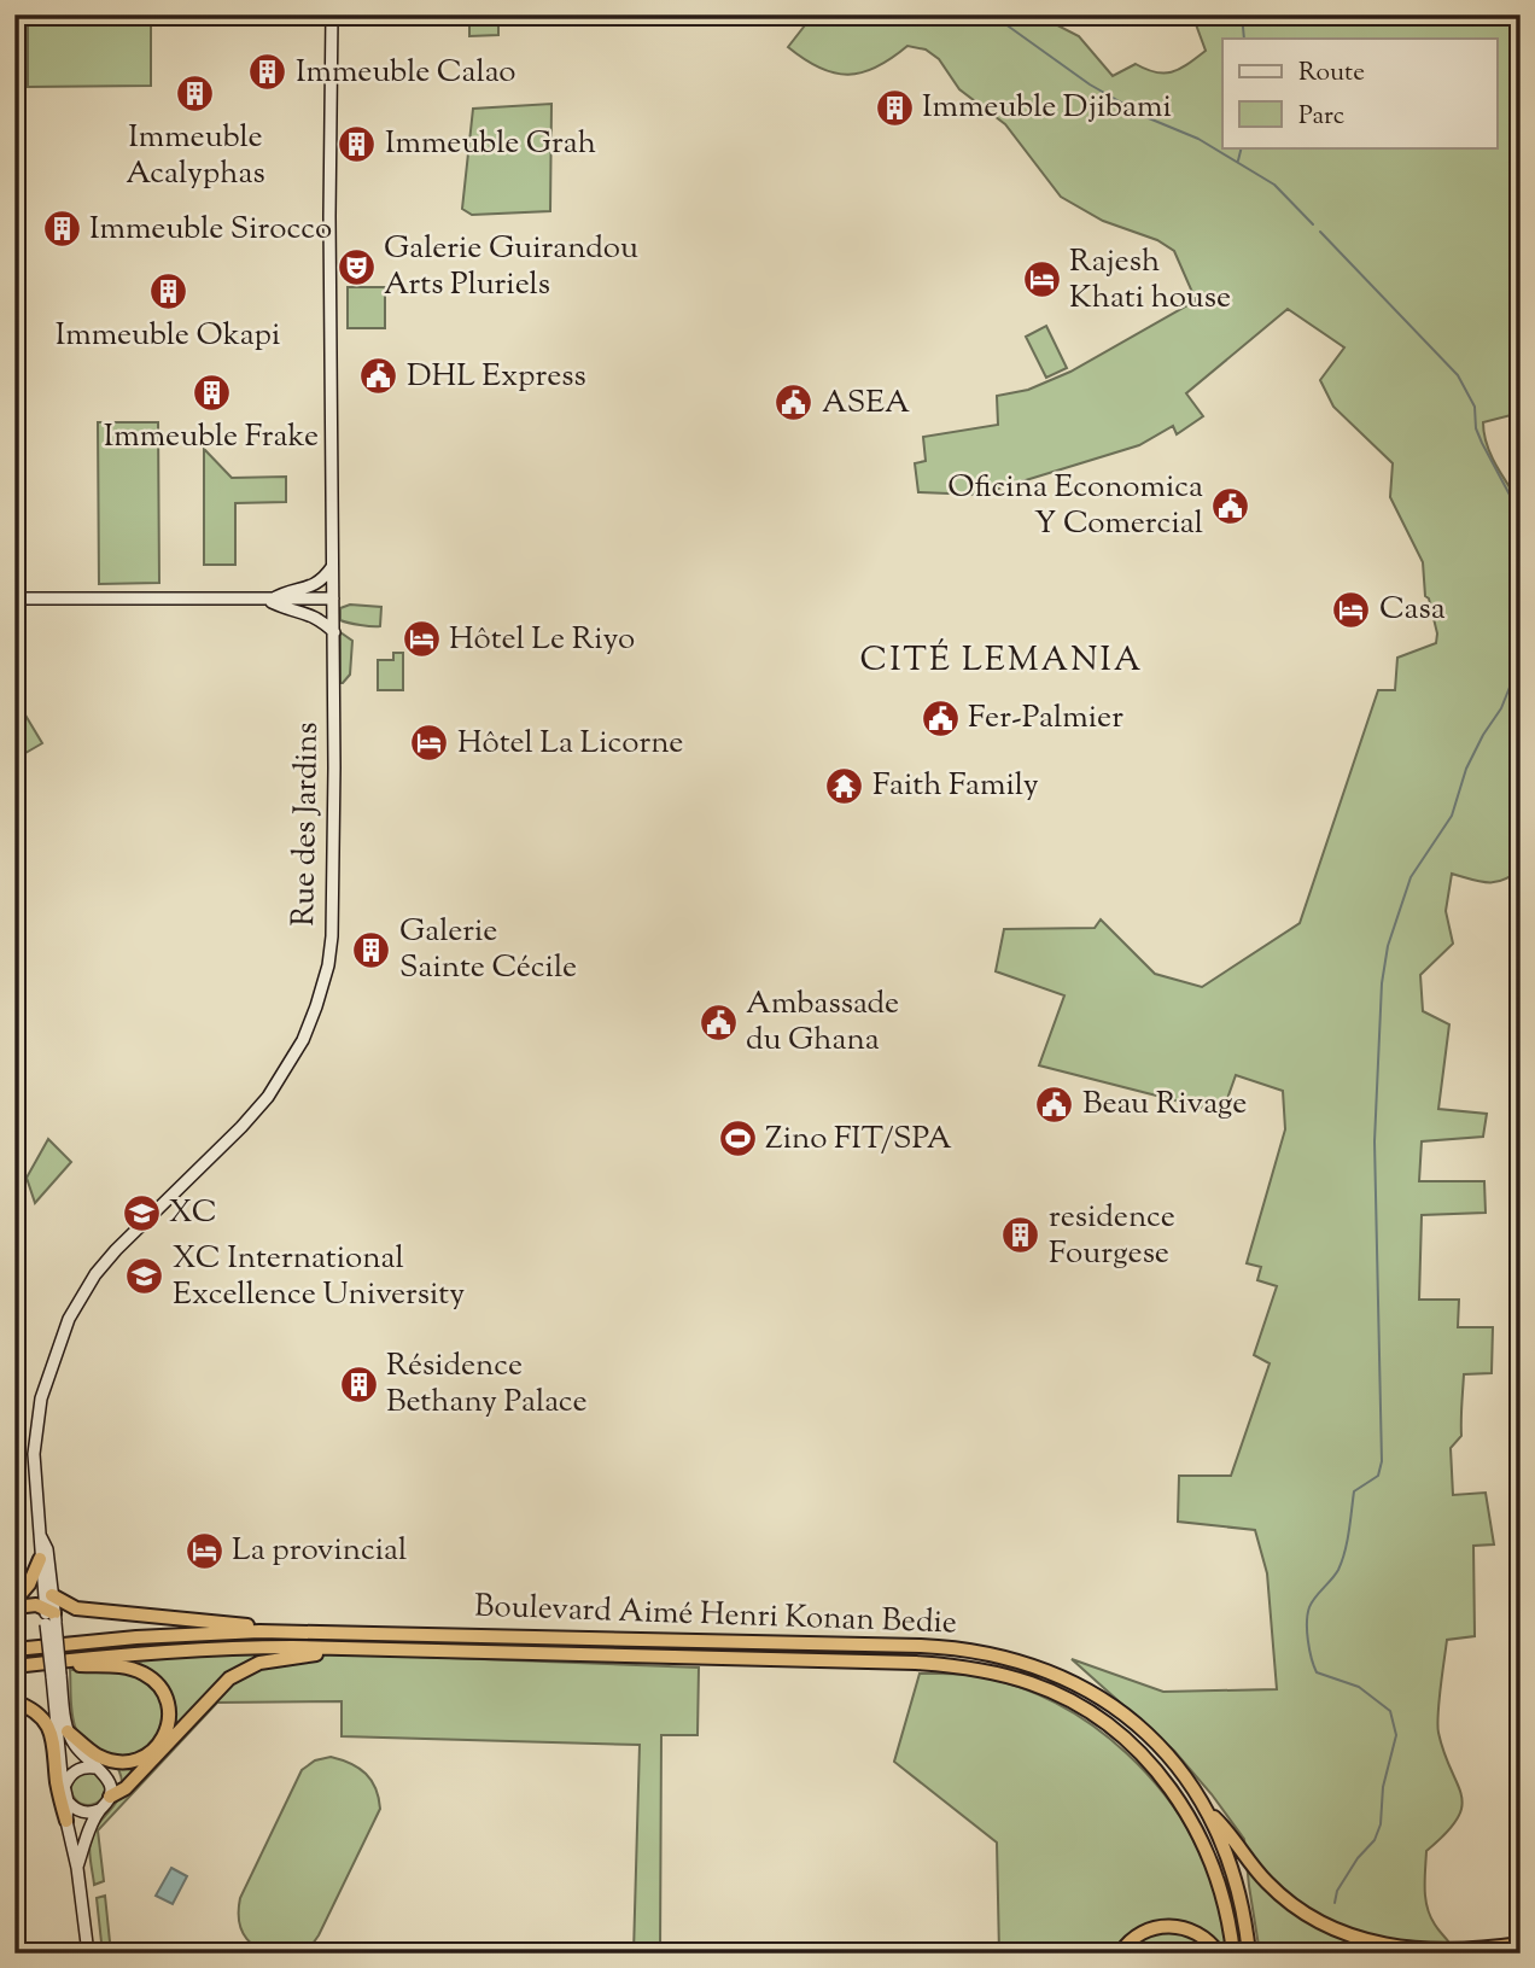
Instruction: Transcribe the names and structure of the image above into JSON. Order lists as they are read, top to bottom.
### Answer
{
  "streets": {
    "highway": ["Boulevard Aimé Henri Konan Bedie"],
    "main road": ["Rue des Jardins"]
  },
  "districts": ["CITÉ LEMANIA"],
  "places": {
    "building": [
      "Immeuble Calao",
      "Immeuble Acalyphas",
      "Immeuble Djibami",
      "Immeuble Grah",
      "Immeuble Sirocco",
      "Immeuble Okapi",
      "Immeuble Frake",
      "Galerie Sainte Cécile",
      "residence Fourgese",
      "Résidence Bethany Palace"
    ],
    "theatre": ["Galerie Guirandou Arts Pluriels"],
    "hotel": [
      "Rajesh Khati house",
      "Casa",
      "Hôtel Le Riyo",
      "Hôtel La Licorne",
      "La provincial"
    ],
    "public building": [
      "DHL Express",
      "ASEA",
      "Oficina Economica Y Comercial",
      "Fer-Palmier",
      "Ambassade du Ghana",
      "Beau Rivage"
    ],
    "temple": ["Faith Family"],
    "sports": ["Zino FIT/SPA"],
    "school or university": ["XC", "XC International Excellence University"]
  },
  "legend": ["Route", "Parc"]
}
